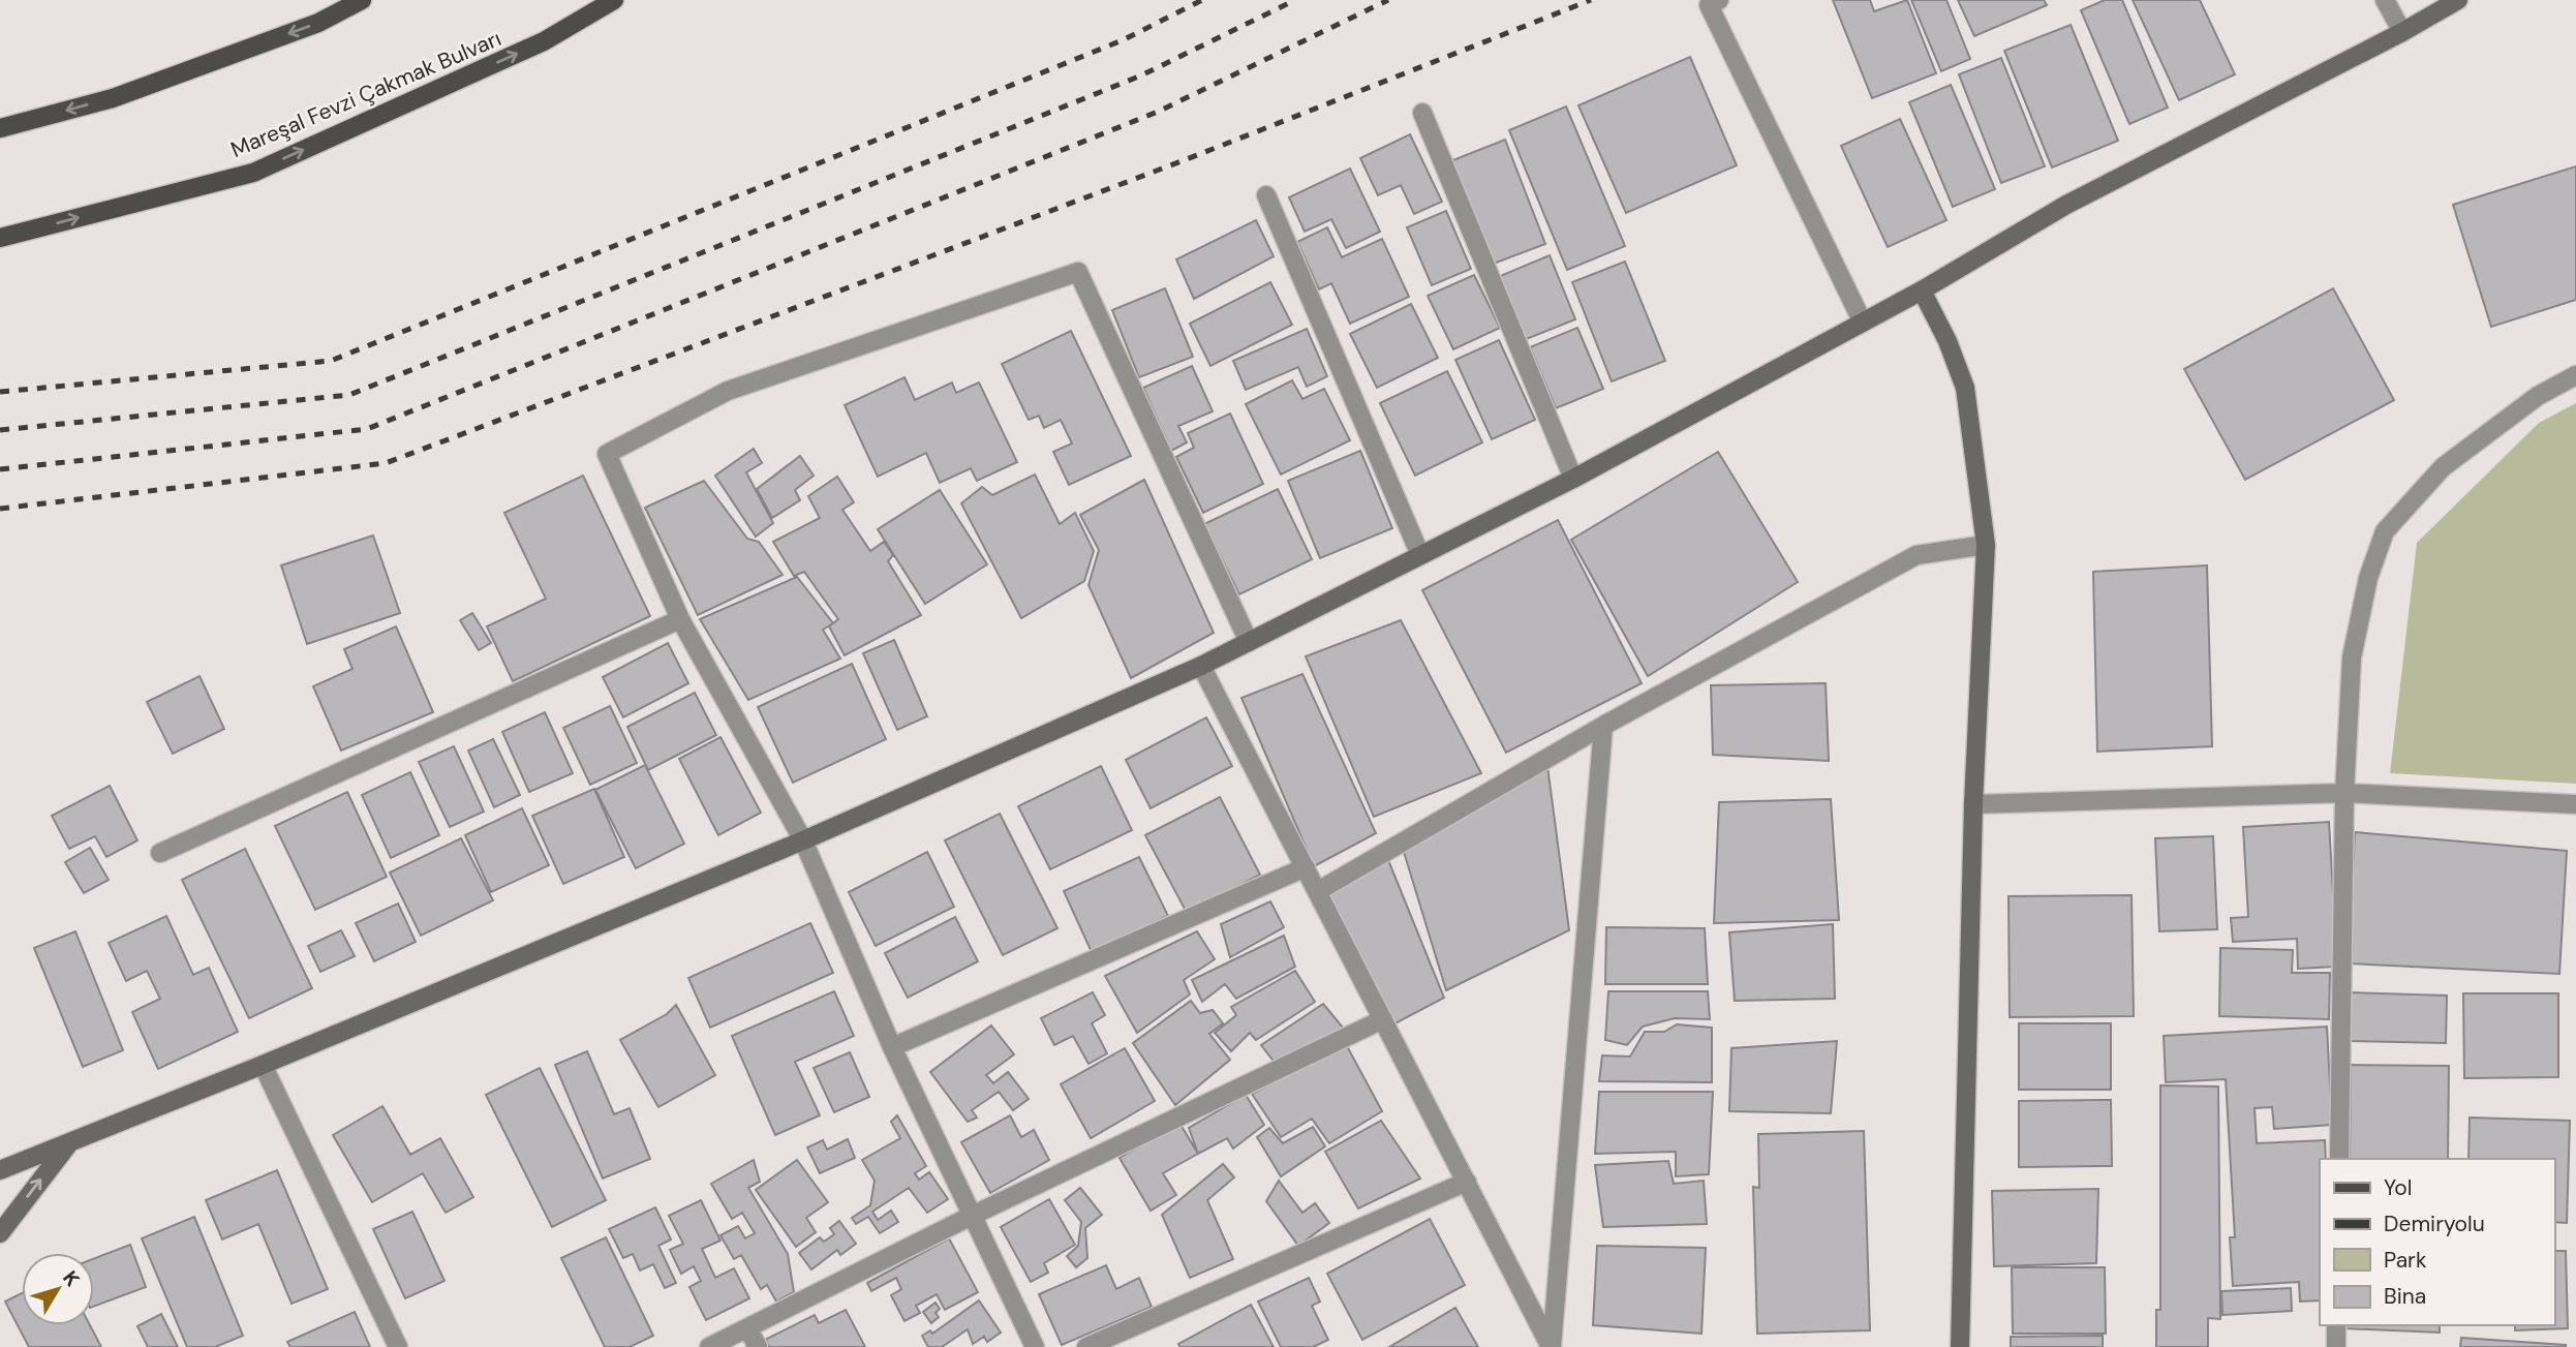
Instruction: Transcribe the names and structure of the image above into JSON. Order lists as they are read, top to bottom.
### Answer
{
  "streets": {
    "main road": ["Mareşal Fevzi Çakmak Bulvarı"]
  },
  "legend": [
    "Yol",
    "Demiryolu",
    "Park",
    "Bina"
  ],
  "north": "top right"
}
